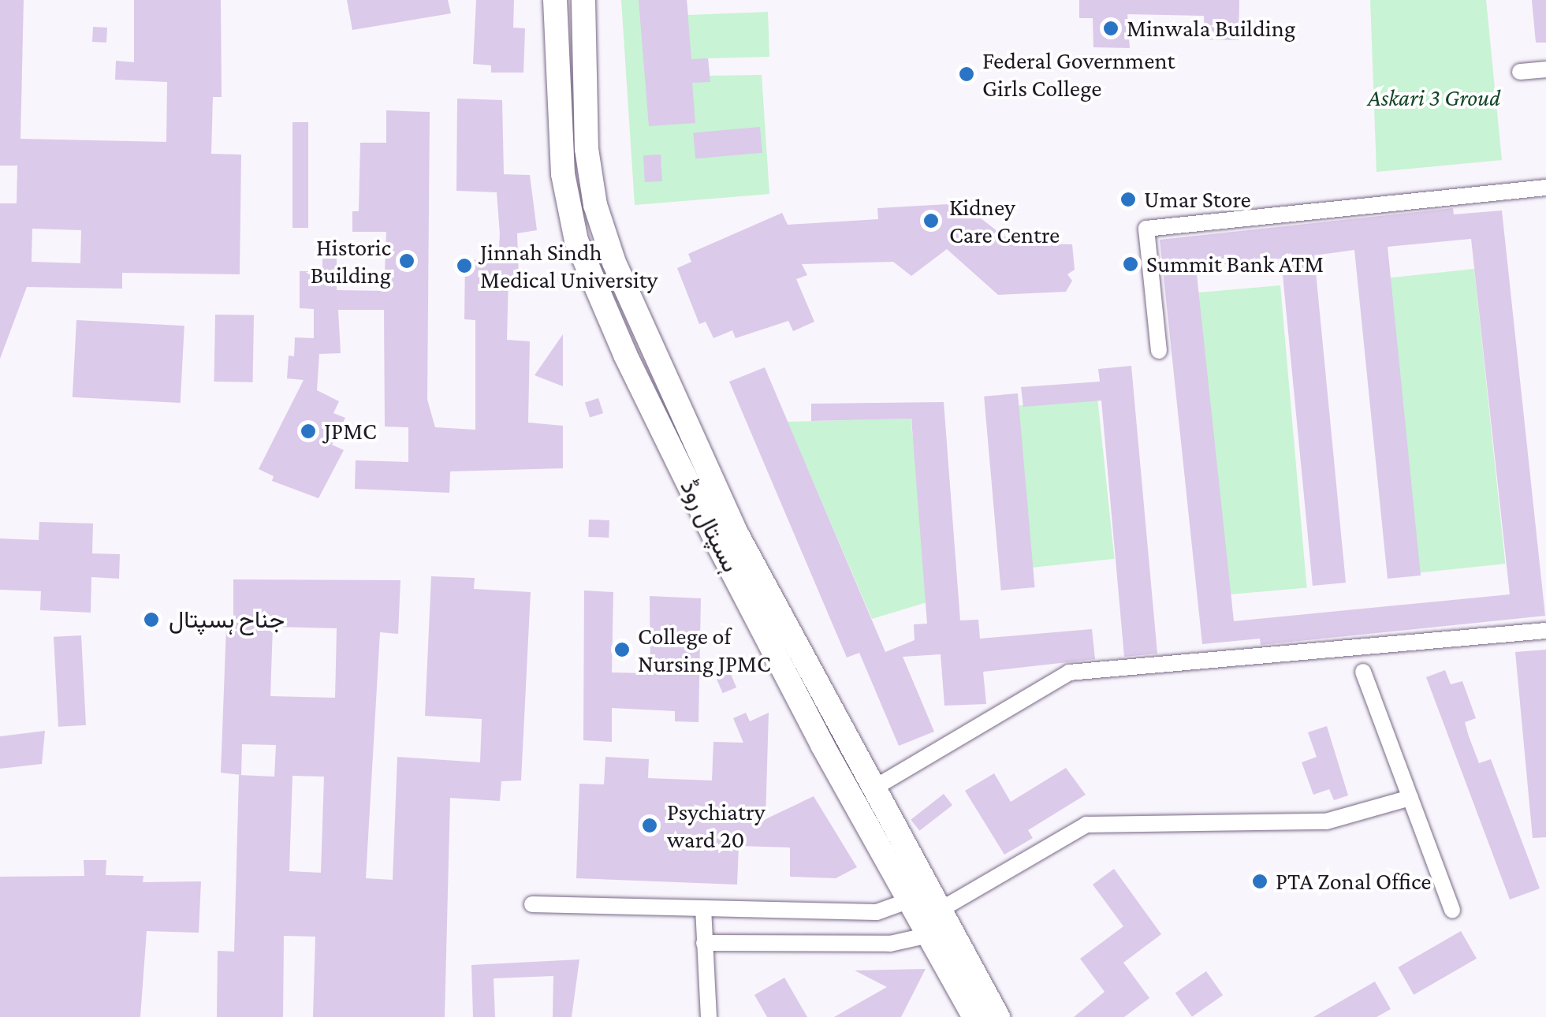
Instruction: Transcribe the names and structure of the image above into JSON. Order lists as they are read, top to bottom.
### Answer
{
  "streets": {
    "main road": ["ہسپتال روڈ"]
  },
  "parks": ["Askari 3 Groud"],
  "places": [
    "Minwala Building",
    "Federal Government Girls College",
    "Umar Store",
    "Kidney Care Centre",
    "Historic Building",
    "Summit Bank ATM",
    "Jinnah Sindh Medical University",
    "JPMC",
    "جناح ہسپتال",
    "College of Nursing JPMC",
    "Psychiatry ward 20",
    "PTA Zonal Office"
  ]
}
